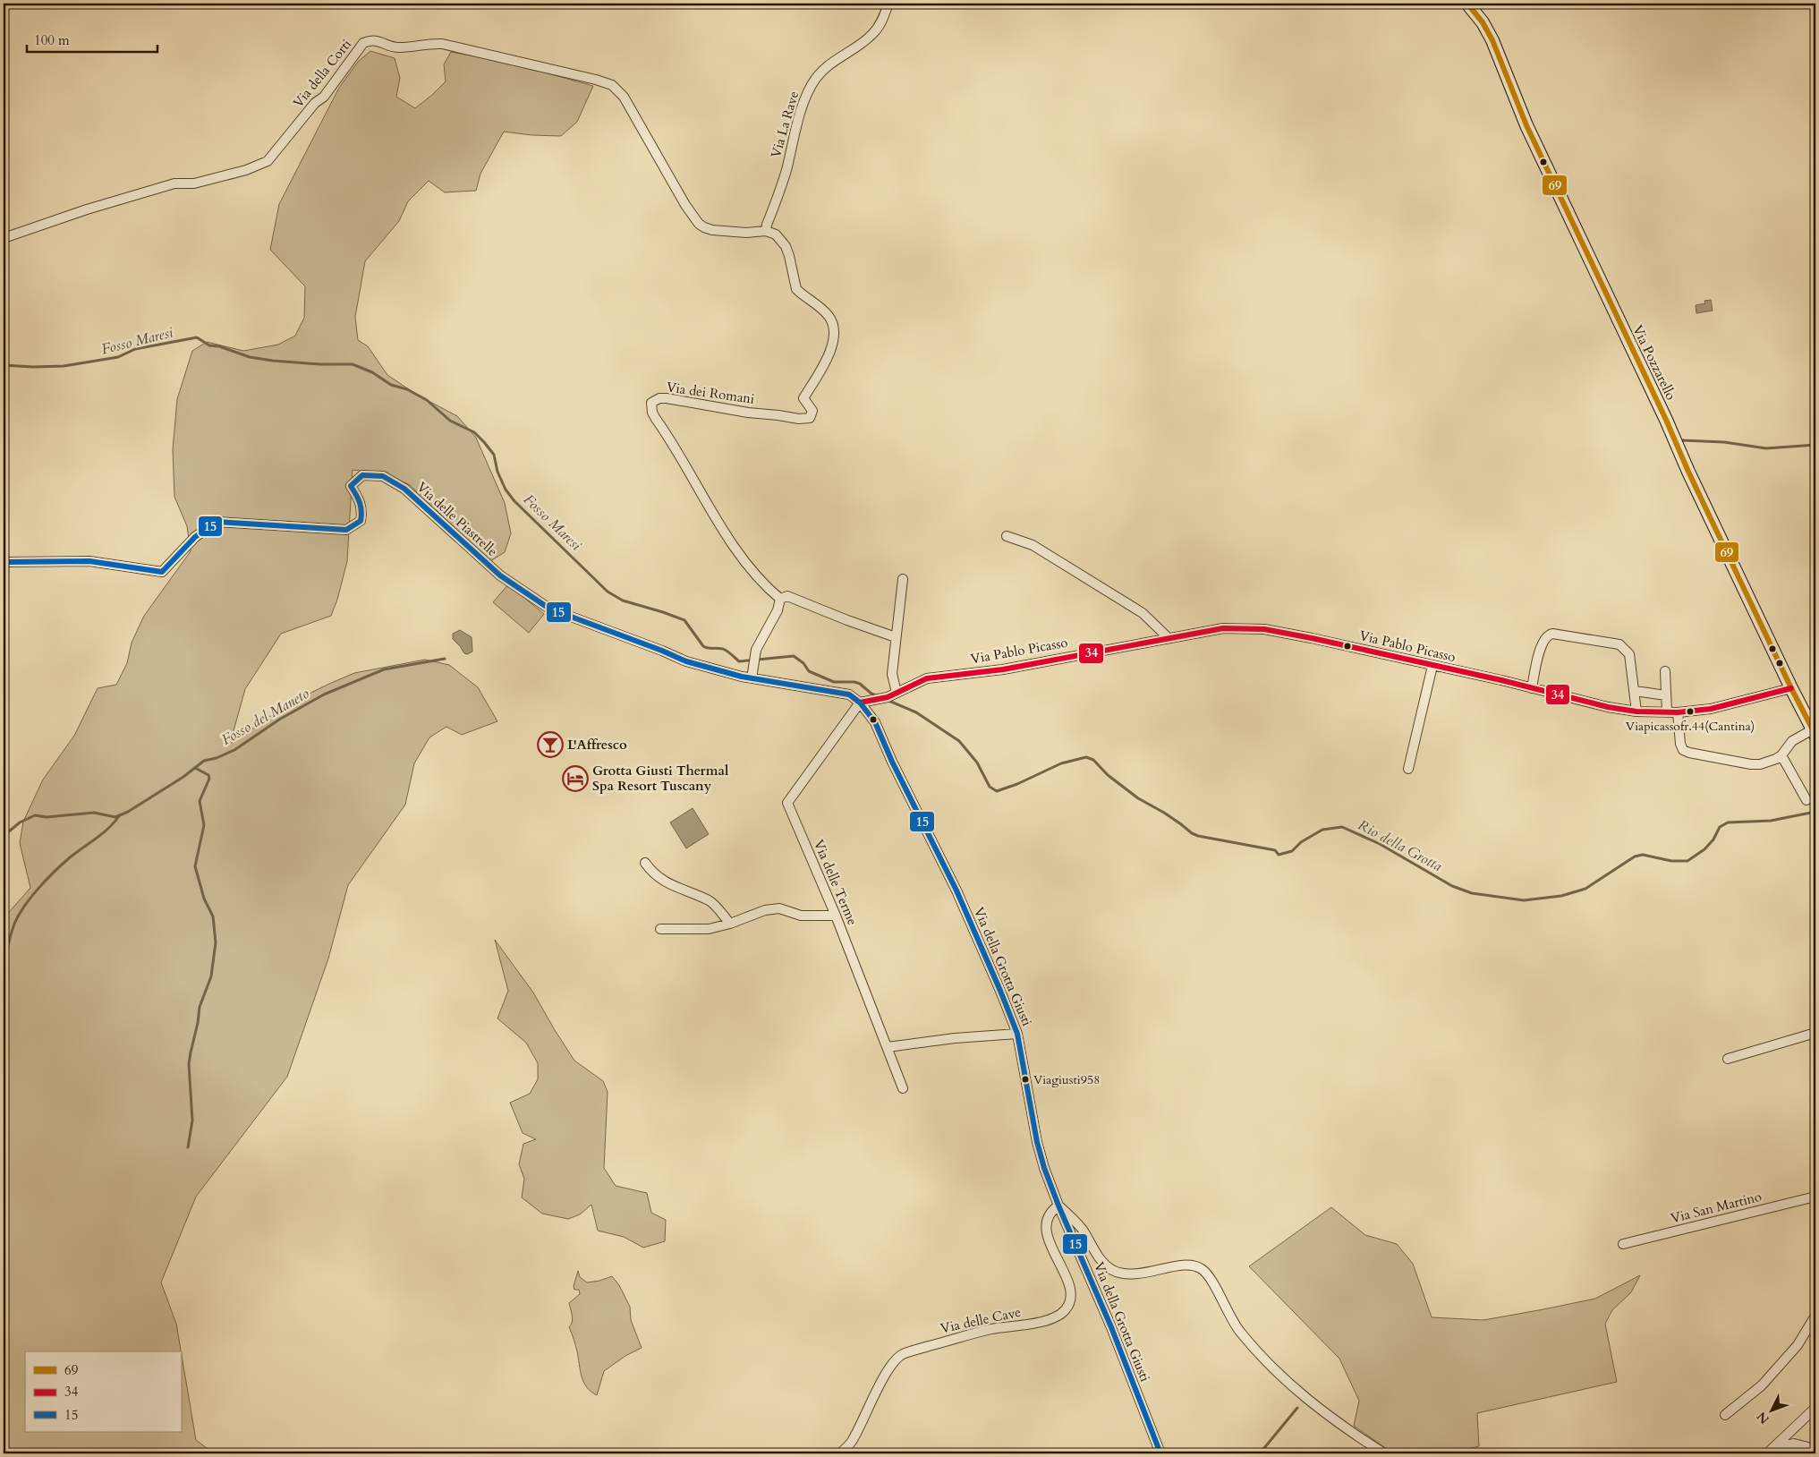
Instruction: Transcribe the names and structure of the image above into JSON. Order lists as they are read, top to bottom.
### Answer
{
  "streets": {
    "street": [
      "Via della Corti",
      "Via La Rave",
      "Via Pozzarello",
      "Via dei Romani",
      "Via delle Piastrelle",
      "Via Pablo Picasso",
      "Via delle Terme",
      "Via della Grotta Giusti",
      "Via San Martino",
      "Via delle Cave"
    ]
  },
  "crossings": [
    ["Via della Corti", "Via La Rave"],
    ["Via della Corti", "Via dei Romani"],
    ["Via La Rave", "Via dei Romani"],
    ["Via Pozzarello", "Via Pablo Picasso"],
    ["Via delle Piastrelle", "Via della Grotta Giusti"],
    ["Via Pablo Picasso", "Via delle Terme"],
    ["Via Pablo Picasso", "Via della Grotta Giusti"],
    ["Via delle Terme", "Via della Grotta Giusti"],
    ["Via della Grotta Giusti", "Via delle Cave"]
  ],
  "water": ["Fosso Maresi", "Fosso del Maneto", "Rio della Grotta"],
  "places": {
    "other": ["Viapicassofr.44(Cantina)", "Viagiusti958"],
    "bar": ["L'Affresco"],
    "hotel": ["Grotta Giusti Thermal Spa Resort Tuscany"]
  },
  "lines": ["transit line 69", "transit line 15", "transit line 34"],
  "legend": ["69", "34", "15"],
  "scale_bar": "100 m",
  "north": "bottom left"
}
